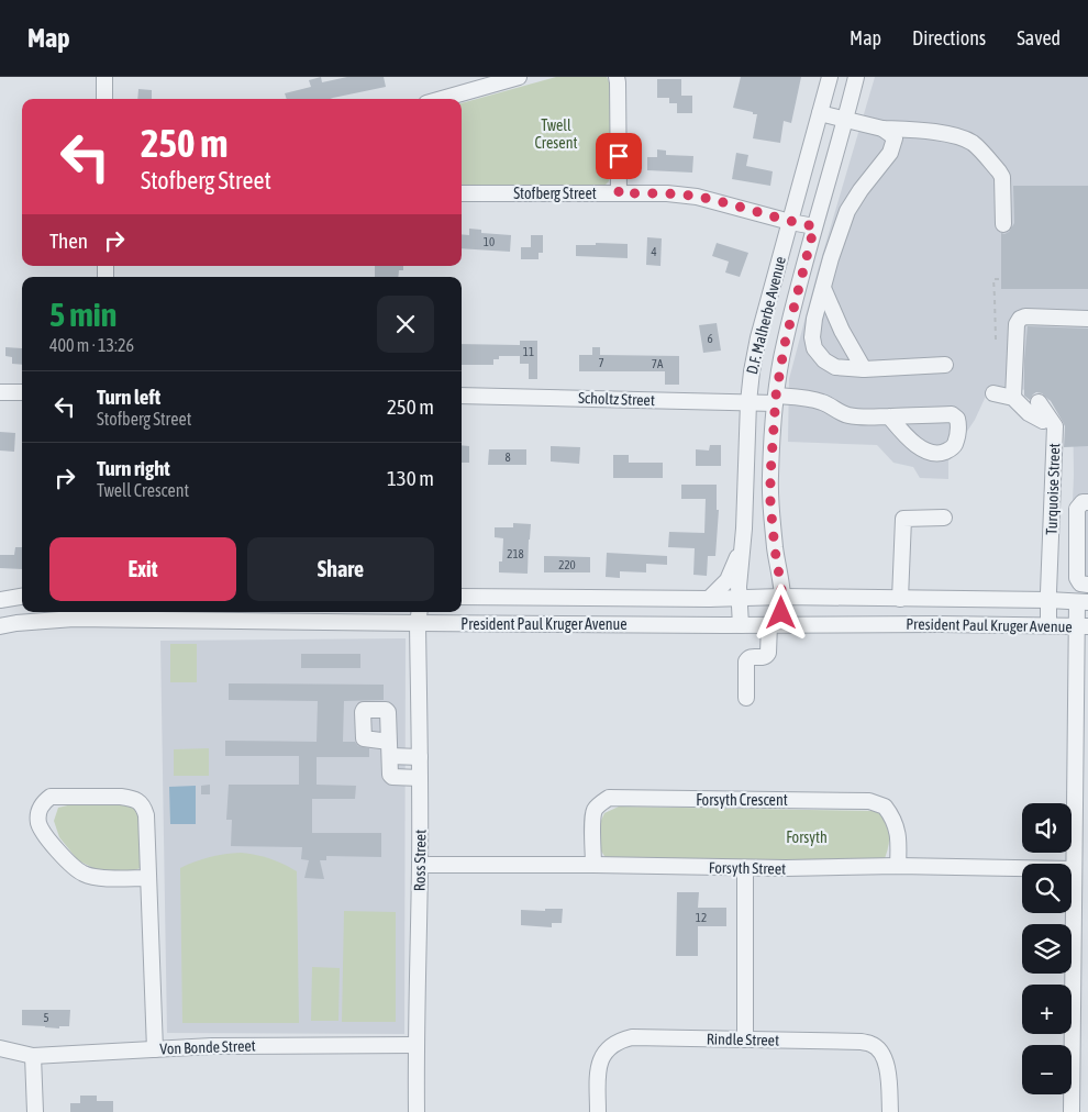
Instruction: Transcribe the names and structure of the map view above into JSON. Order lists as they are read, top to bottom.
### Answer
{
  "streets": {
    "street": [
      "Stofberg Street",
      "D.F. Malherbe Avenue",
      "Scholtz Street",
      "Turquoise Street",
      "President Paul Kruger Avenue",
      "Forsyth Crescent",
      "Ross Street",
      "Forsyth Street",
      "Rindle Street",
      "Von Bonde Street"
    ]
  },
  "crossings": [
    ["Stofberg Street", "D.F. Malherbe Avenue"],
    ["D.F. Malherbe Avenue", "Scholtz Street"],
    ["D.F. Malherbe Avenue", "President Paul Kruger Avenue"],
    ["Turquoise Street", "President Paul Kruger Avenue"],
    ["President Paul Kruger Avenue", "Ross Street"],
    ["Forsyth Crescent", "Forsyth Street"],
    ["Ross Street", "Forsyth Street"],
    ["Ross Street", "Von Bonde Street"]
  ],
  "parks": ["Twell Cresent", "Forsyth"],
  "house_numbers": [
    "10",
    "4",
    "6",
    "11",
    "7",
    "7A",
    "8",
    "218",
    "220",
    "12",
    "5"
  ],
  "page": {
    "header": "Map",
    "nav": ["Map", "Directions", "Saved"],
    "turn": ["250 m", "Stofberg Street"],
    "then": "Then",
    "heading": ["5 min", "400 m · 13:26"],
    "list": [
      {
        "name": "Turn left",
        "note": "Stofberg Street",
        "value": "250 m"
      },
      {
        "name": "Turn right",
        "note": "Twell Crescent",
        "value": "130 m"
      }
    ],
    "buttons": ["Exit", "Share"],
    "map_buttons": ["+", "−"]
  }
}
